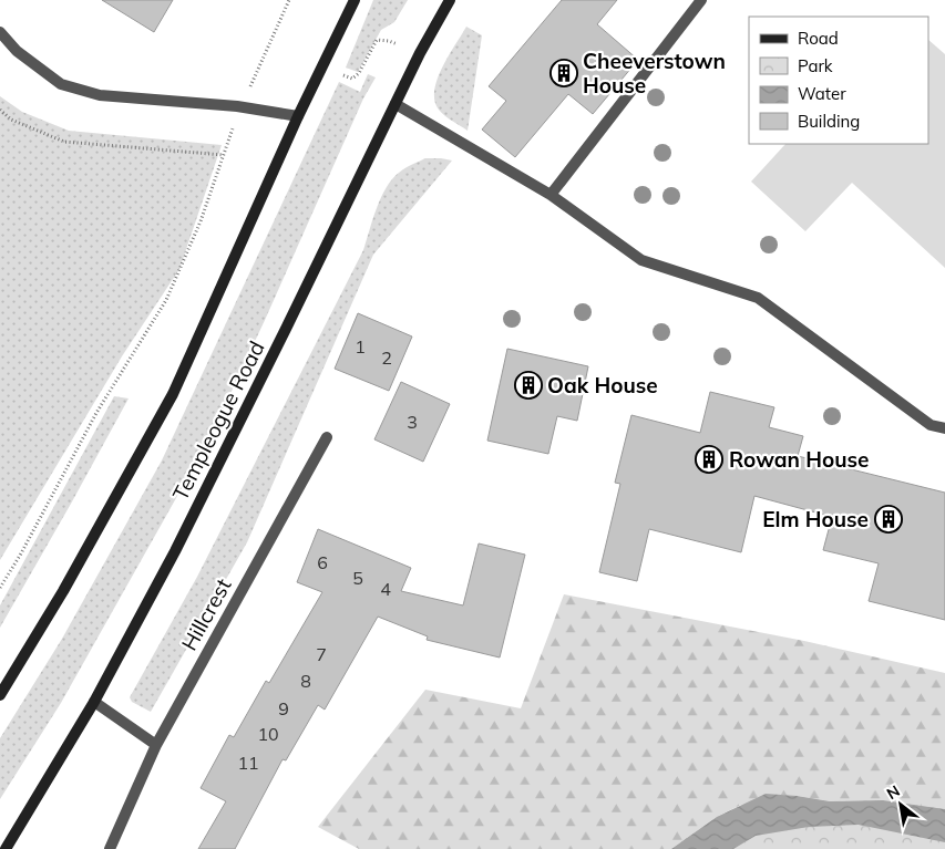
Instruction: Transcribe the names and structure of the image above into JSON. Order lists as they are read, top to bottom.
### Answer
{
  "streets": {
    "main road": ["Templeogue Road"],
    "street": ["Hillcrest"]
  },
  "places": {
    "building": [
      "Cheeverstown House",
      "Oak House",
      "Rowan House",
      "Elm House"
    ]
  },
  "house_numbers": [
    "1",
    "2",
    "3",
    "6",
    "5",
    "4",
    "7",
    "8",
    "9",
    "10",
    "11"
  ],
  "legend": [
    "Road",
    "Park",
    "Water",
    "Building"
  ],
  "north": "top left"
}
